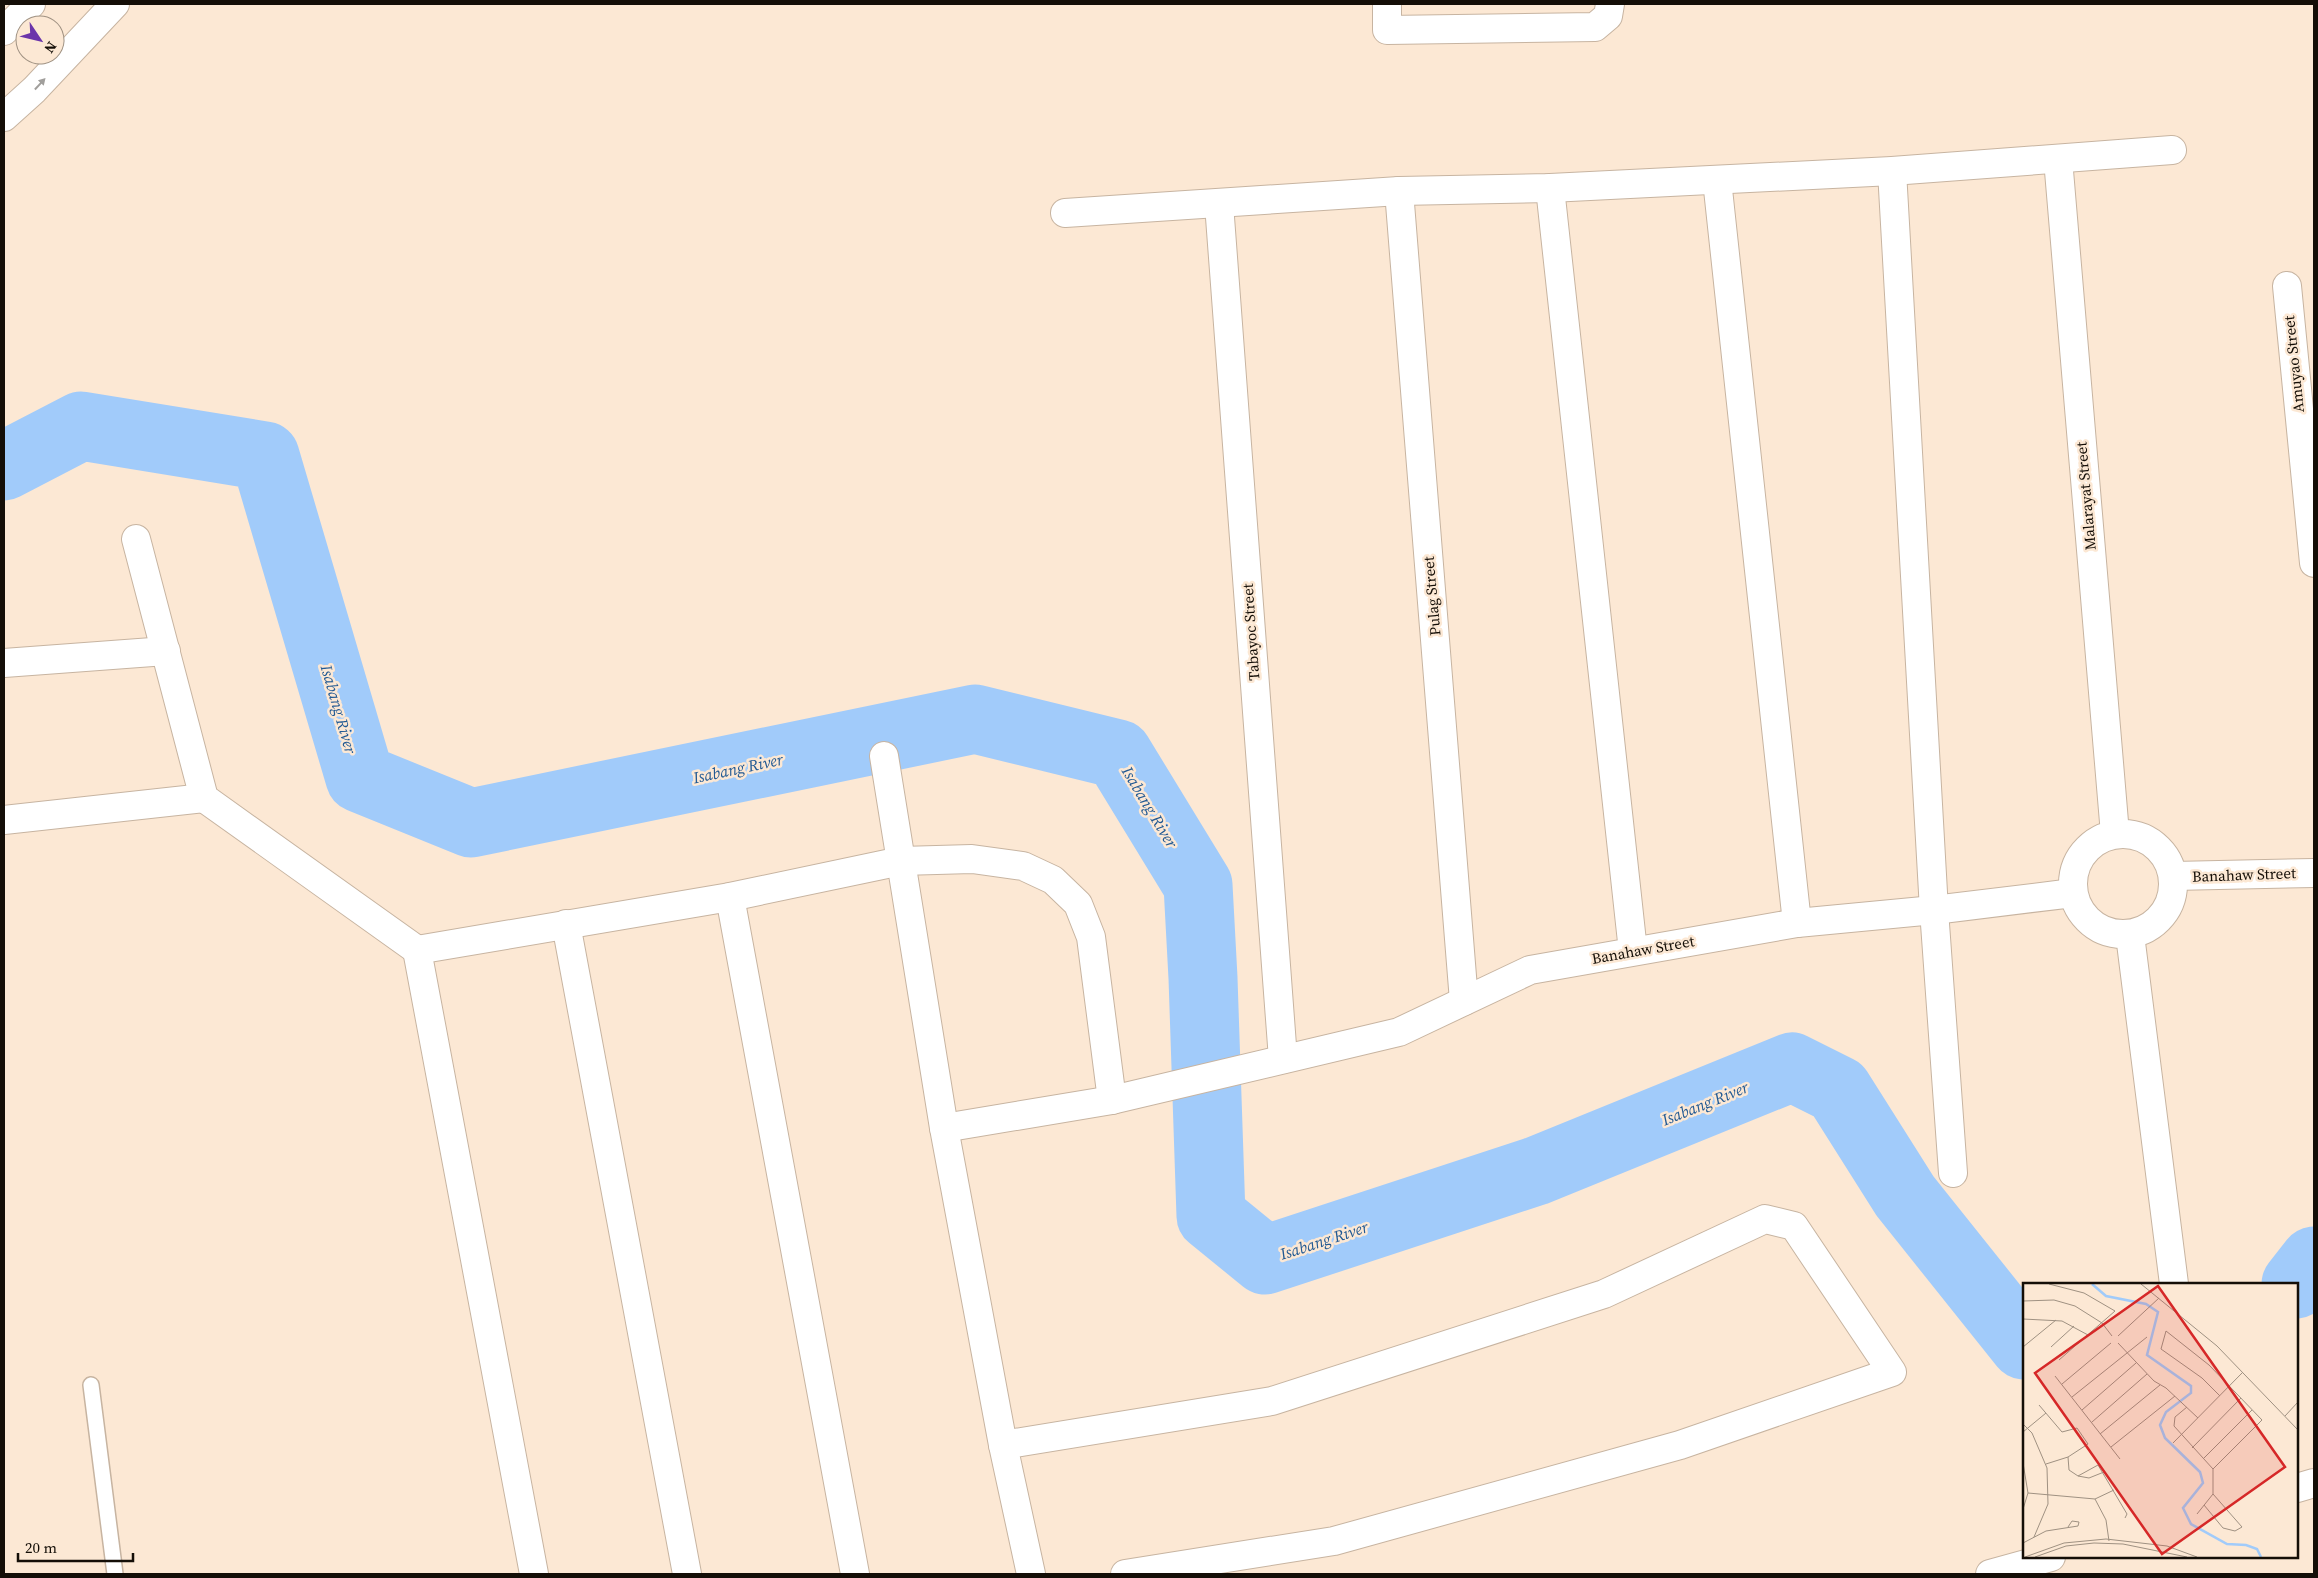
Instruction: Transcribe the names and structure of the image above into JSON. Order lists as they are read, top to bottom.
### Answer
{
  "streets": {
    "street": [
      "Amuyao Street",
      "Malarayat Street",
      "Pulag Street",
      "Tabayoc Street",
      "Banahaw Street"
    ]
  },
  "crossings": [
    ["Malarayat Street", "Banahaw Street"],
    ["Pulag Street", "Banahaw Street"],
    ["Tabayoc Street", "Banahaw Street"]
  ],
  "water": ["Isabang River"],
  "scale_bar": "20 m",
  "north": "bottom right"
}
